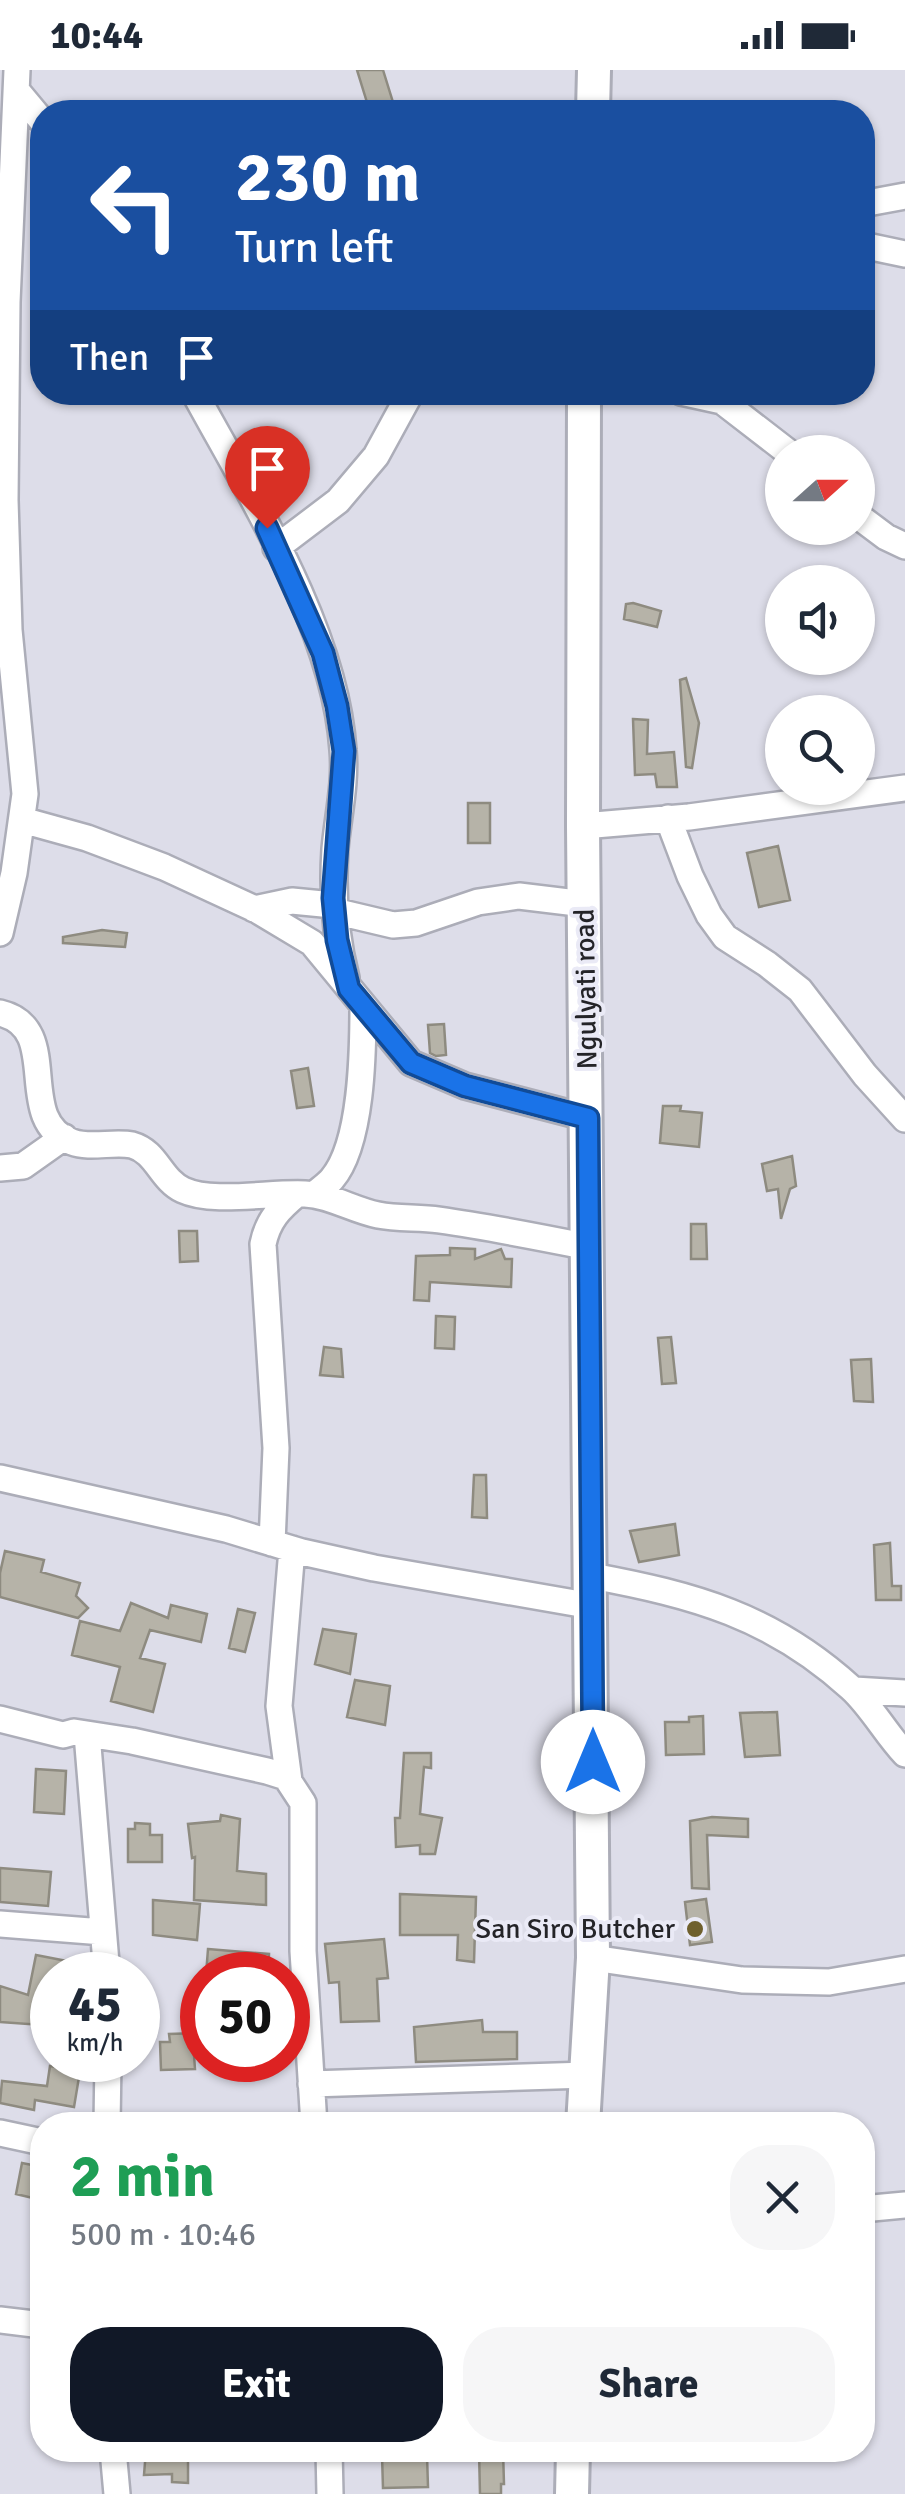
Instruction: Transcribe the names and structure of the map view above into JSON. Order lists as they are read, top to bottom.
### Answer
{
  "streets": {
    "main road": ["Ngulyati road"]
  },
  "places": ["San Siro Butcher"],
  "north": "right",
  "page": {
    "status": "10:44",
    "turn": ["230 m", "Turn left"],
    "then": "Then",
    "speed": "45 km/h",
    "limit": "50",
    "heading": ["2 min", "500 m · 10:46"],
    "buttons": ["Exit", "Share"]
  }
}
